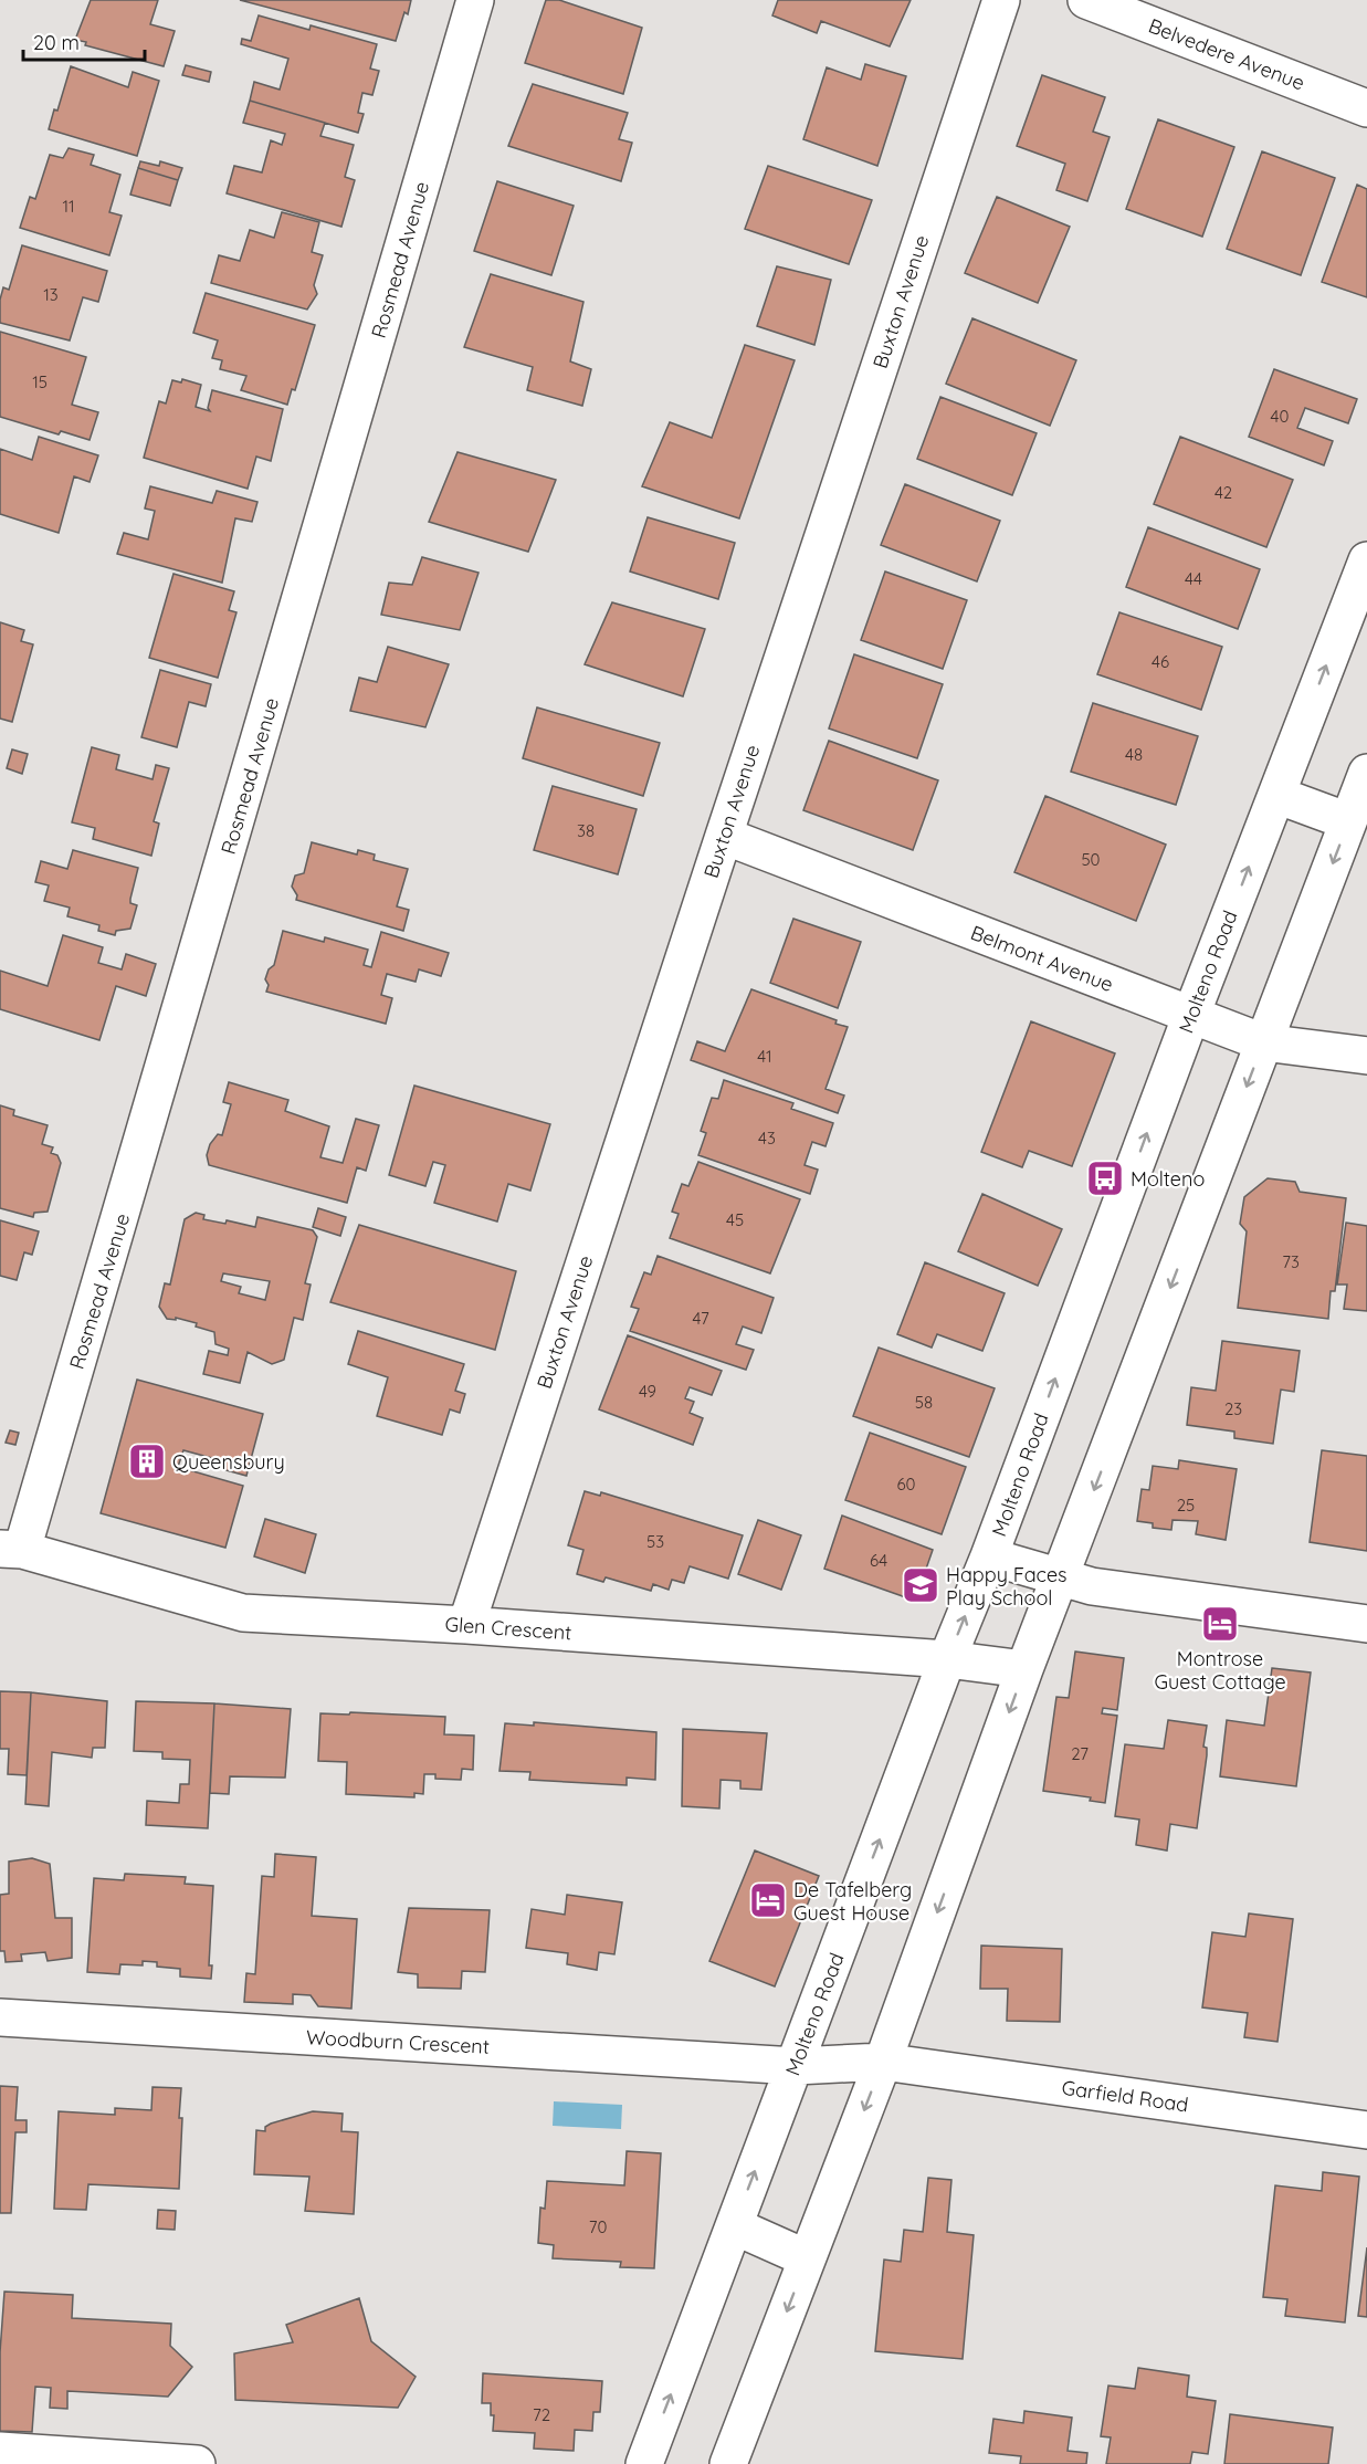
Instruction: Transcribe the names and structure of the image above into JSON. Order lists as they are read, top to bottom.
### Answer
{
  "streets": {
    "street": [
      "Belvedere Avenue",
      "Rosmead Avenue",
      "Buxton Avenue",
      "Belmont Avenue",
      "Molteno Road",
      "Glen Crescent",
      "Woodburn Crescent",
      "Garfield Road"
    ]
  },
  "crossings": [
    ["Rosmead Avenue", "Glen Crescent"],
    ["Buxton Avenue", "Belmont Avenue"],
    ["Buxton Avenue", "Glen Crescent"],
    ["Belmont Avenue", "Molteno Road"],
    ["Molteno Road", "Glen Crescent"],
    ["Molteno Road", "Woodburn Crescent"],
    ["Woodburn Crescent", "Garfield Road"]
  ],
  "places": {
    "bus stop": ["Molteno"],
    "building": ["Queensbury"],
    "school or university": ["Happy Faces Play School"],
    "hotel": ["Montrose Guest Cottage", "De Tafelberg Guest House"]
  },
  "house_numbers": [
    "11",
    "13",
    "15",
    "40",
    "42",
    "44",
    "46",
    "48",
    "38",
    "50",
    "41",
    "43",
    "45",
    "73",
    "47",
    "49",
    "58",
    "23",
    "60",
    "25",
    "53",
    "64",
    "27",
    "70",
    "72"
  ],
  "scale_bar": "20 m"
}
